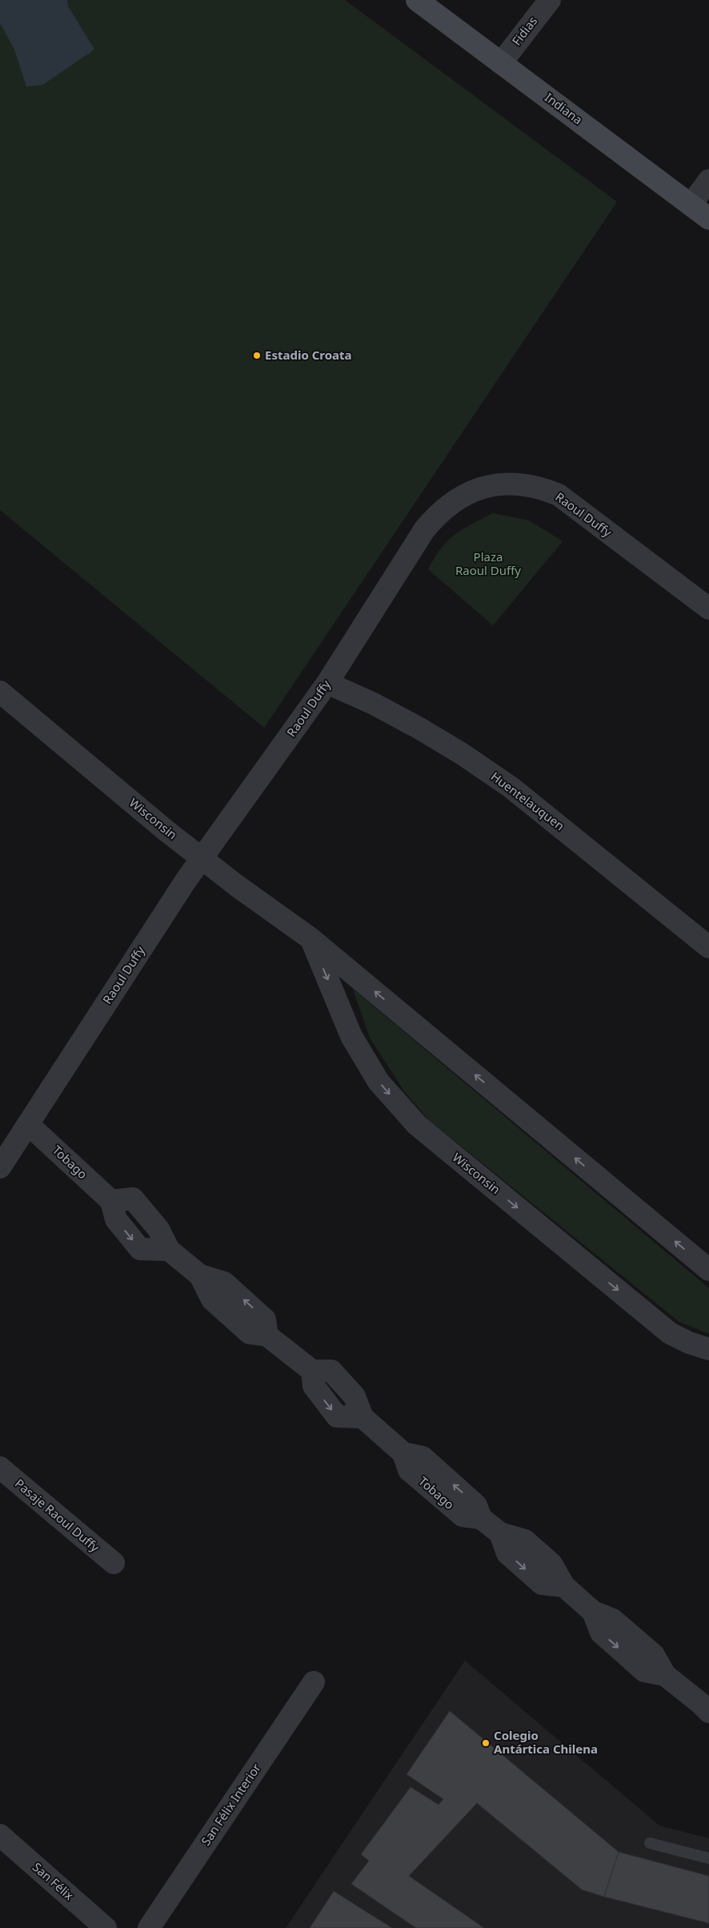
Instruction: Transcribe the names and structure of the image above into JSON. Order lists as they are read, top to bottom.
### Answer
{
  "streets": {
    "street": [
      "Fidias",
      "Indiana",
      "Raoul Duffy",
      "Huentelauquen",
      "Wisconsin",
      "Tobago",
      "Pasaje Raoul Duffy",
      "San Félix Interior",
      "San Félix"
    ]
  },
  "crossings": [
    ["Fidias", "Indiana"],
    ["Raoul Duffy", "Huentelauquen"],
    ["Raoul Duffy", "Wisconsin"],
    ["Raoul Duffy", "Tobago"]
  ],
  "parks": ["Plaza Raoul Duffy"],
  "places": ["Estadio Croata", "Colegio Antártica Chilena"]
}
